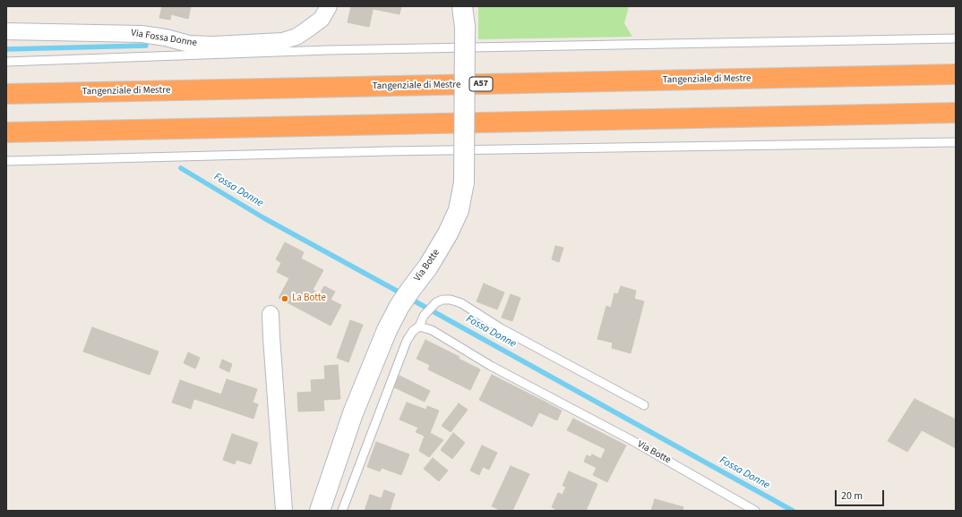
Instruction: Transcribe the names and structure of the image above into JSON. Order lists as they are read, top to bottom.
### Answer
{
  "streets": {
    "highway": ["Tangenziale di Mestre", "A57"],
    "street": ["Via Fossa Donne", "Via Botte"]
  },
  "water": ["Fossa Donne"],
  "places": ["La Botte"],
  "scale_bar": "20 m"
}
